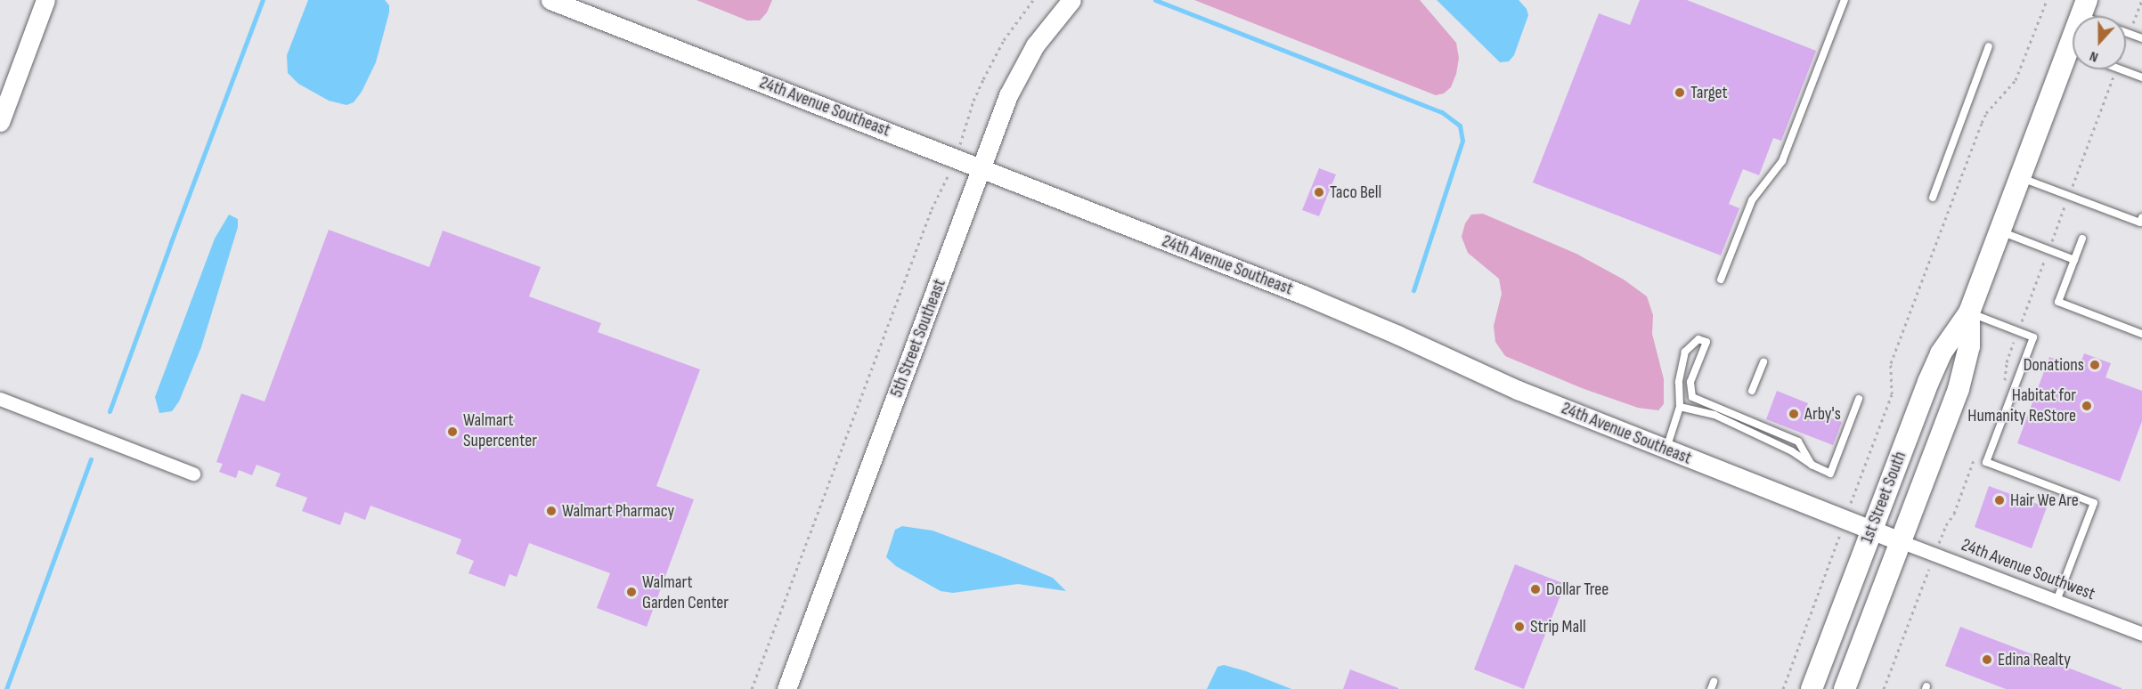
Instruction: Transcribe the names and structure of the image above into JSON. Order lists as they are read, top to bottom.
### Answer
{
  "streets": {
    "main road": ["1st Street South"],
    "street": ["24th Avenue Southeast", "5th Street Southeast", "24th Avenue Southwest"]
  },
  "crossings": [
    ["24th Avenue Southeast", "5th Street Southeast"],
    ["24th Avenue Southeast", "1st Street South"],
    ["24th Avenue Southeast", "24th Avenue Southwest"],
    ["1st Street South", "24th Avenue Southwest"]
  ],
  "places": [
    "Target",
    "Taco Bell",
    "Donations",
    "Habitat for Humanity ReStore",
    "Arby's",
    "Walmart Supercenter",
    "Hair We Are",
    "Walmart Pharmacy",
    "Dollar Tree",
    "Walmart Garden Center",
    "Strip Mall",
    "Edina Realty"
  ],
  "north": "bottom"
}
